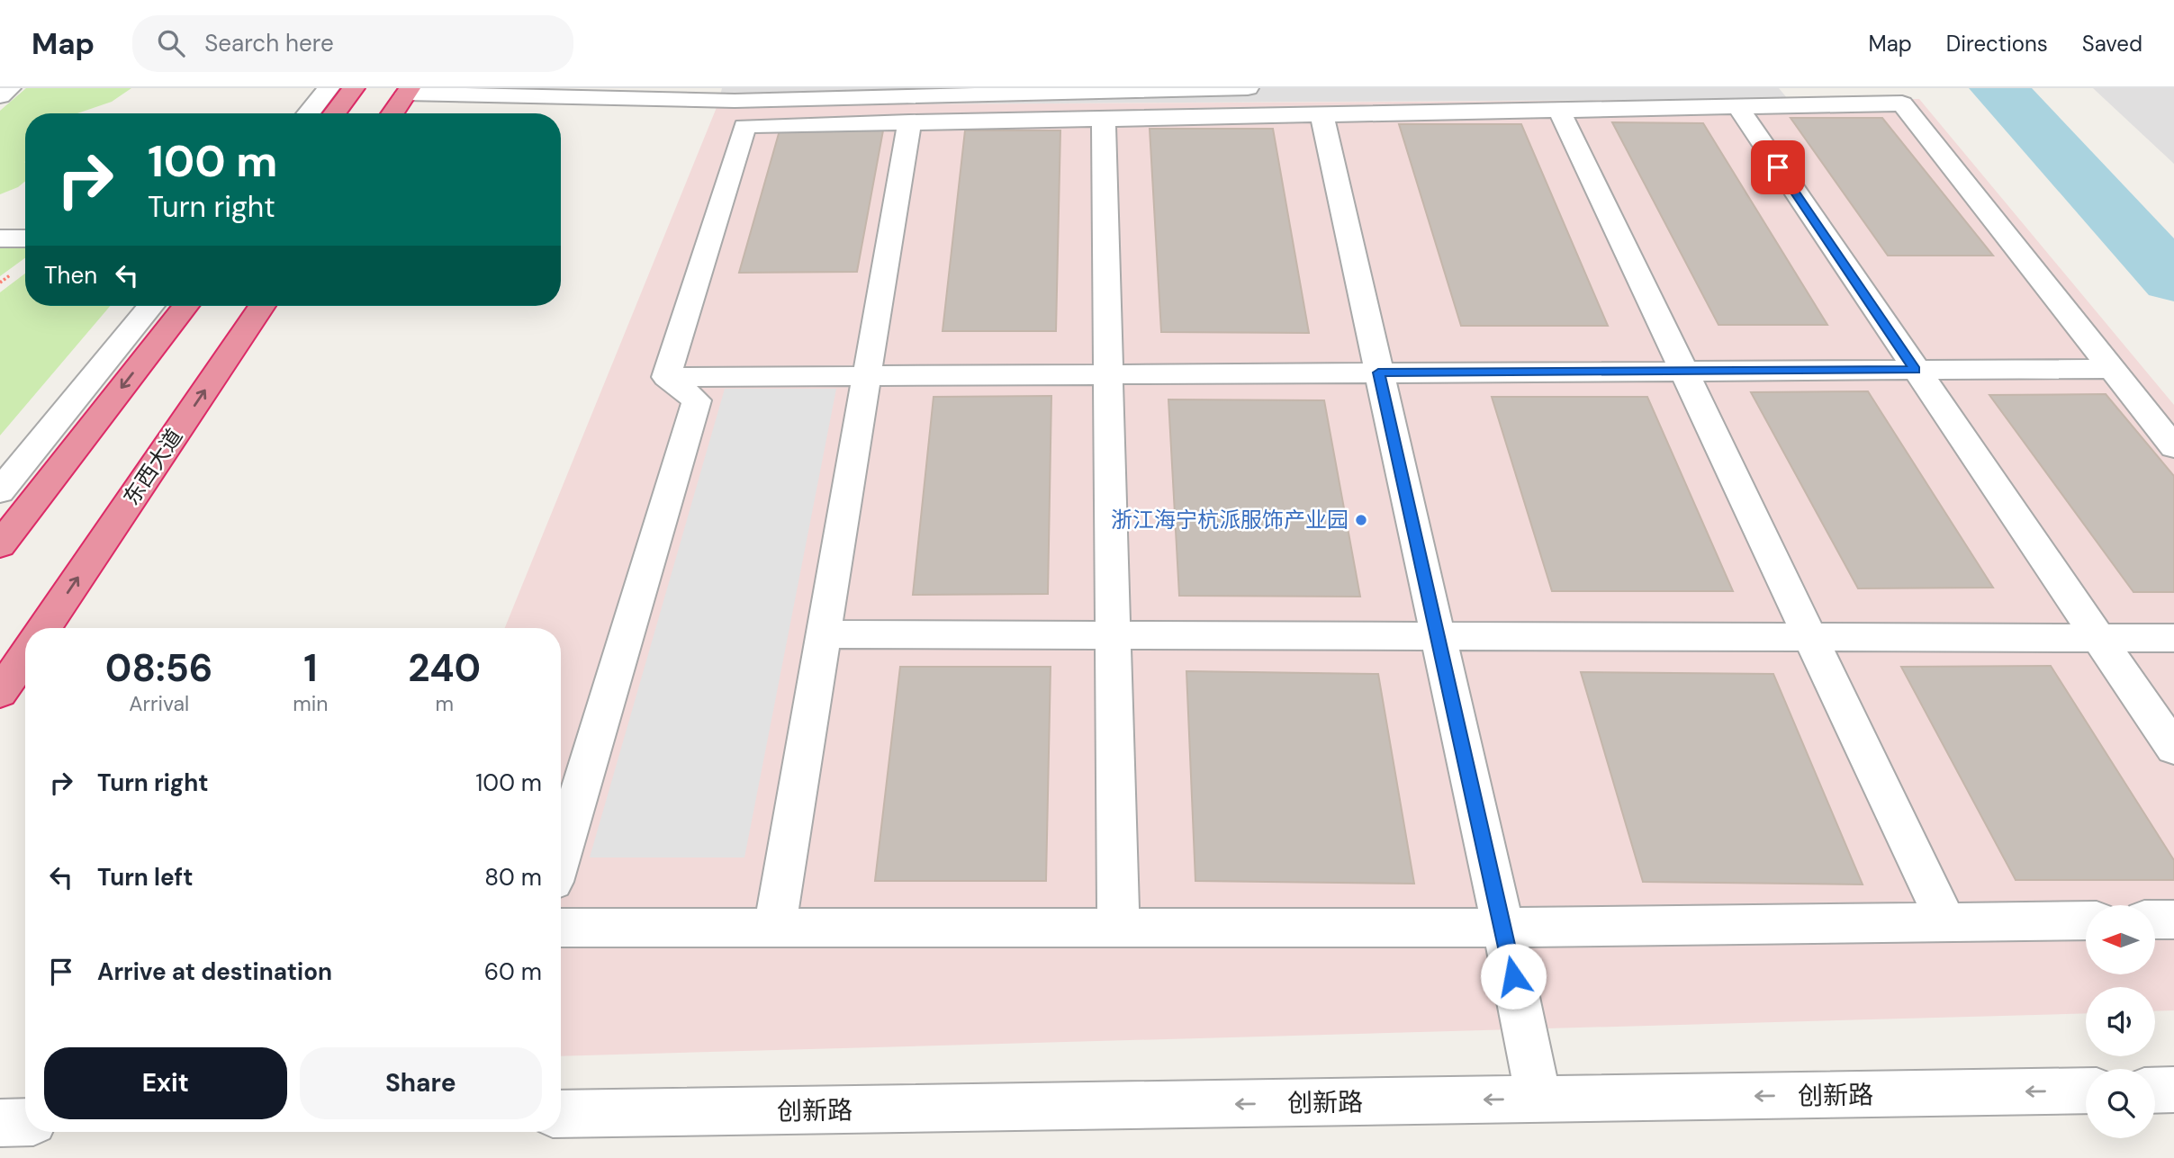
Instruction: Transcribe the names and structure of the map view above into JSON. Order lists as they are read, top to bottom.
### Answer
{
  "streets": {
    "highway": ["东西大道"],
    "street": ["创新路"]
  },
  "places": ["浙江海宁杭派服饰产业园"],
  "north": "left",
  "page": {
    "header": "Map",
    "search": "Search here",
    "nav": ["Map", "Directions", "Saved"],
    "turn": ["100 m", "Turn right"],
    "then": "Then",
    "eta": [
      "08:56",
      "Arrival",
      "1",
      "min",
      "240",
      "m"
    ],
    "list": [
      {
        "name": "Turn right",
        "value": "100 m"
      },
      {
        "name": "Turn left",
        "value": "80 m"
      },
      {
        "name": "Arrive at destination",
        "value": "60 m"
      }
    ],
    "buttons": ["Exit", "Share"]
  }
}
